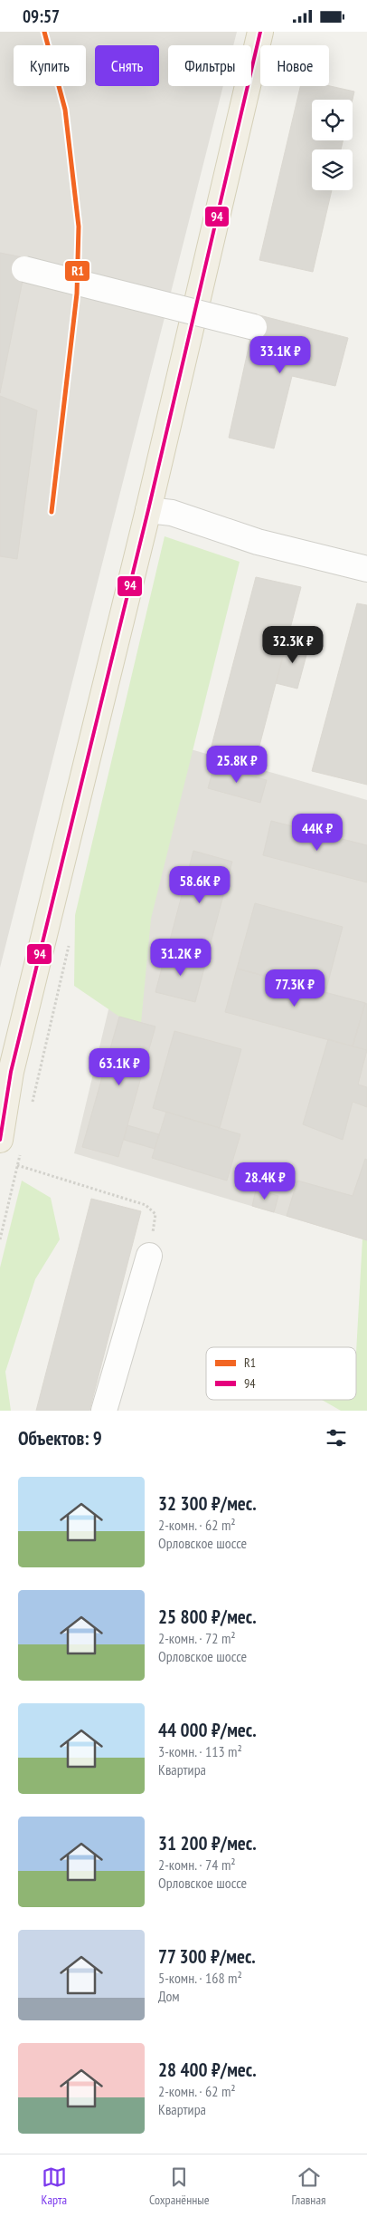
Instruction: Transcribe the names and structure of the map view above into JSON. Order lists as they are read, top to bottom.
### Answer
{
  "lines": ["transit line R1", "transit line 94"],
  "legend": ["R1", "94"],
  "page": {
    "status": "09:57",
    "chip": [
      "Купить",
      "Снять",
      "Фильтры",
      "Новое"
    ],
    "price": [
      "33.1K ₽",
      "32.3K ₽",
      "25.8K ₽",
      "44K ₽",
      "58.6K ₽",
      "31.2K ₽",
      "77.3K ₽",
      "63.1K ₽",
      "28.4K ₽"
    ],
    "heading": "Объектов: 9",
    "list": [
      {
        "name": "32 300 ₽/мес.",
        "note": "2-комн. · 62 m² · Орловское шоссе"
      },
      {
        "name": "25 800 ₽/мес.",
        "note": "2-комн. · 72 m² · Орловское шоссе"
      },
      {
        "name": "44 000 ₽/мес.",
        "note": "3-комн. · 113 m² · Квартира"
      },
      {
        "name": "31 200 ₽/мес.",
        "note": "2-комн. · 74 m² · Орловское шоссе"
      },
      {
        "name": "77 300 ₽/мес.",
        "note": "5-комн. · 168 m² · Дом"
      },
      {
        "name": "28 400 ₽/мес.",
        "note": "2-комн. · 62 m² · Квартира"
      }
    ],
    "tabs": ["Карта", "Сохранённые", "Главная"]
  }
}
